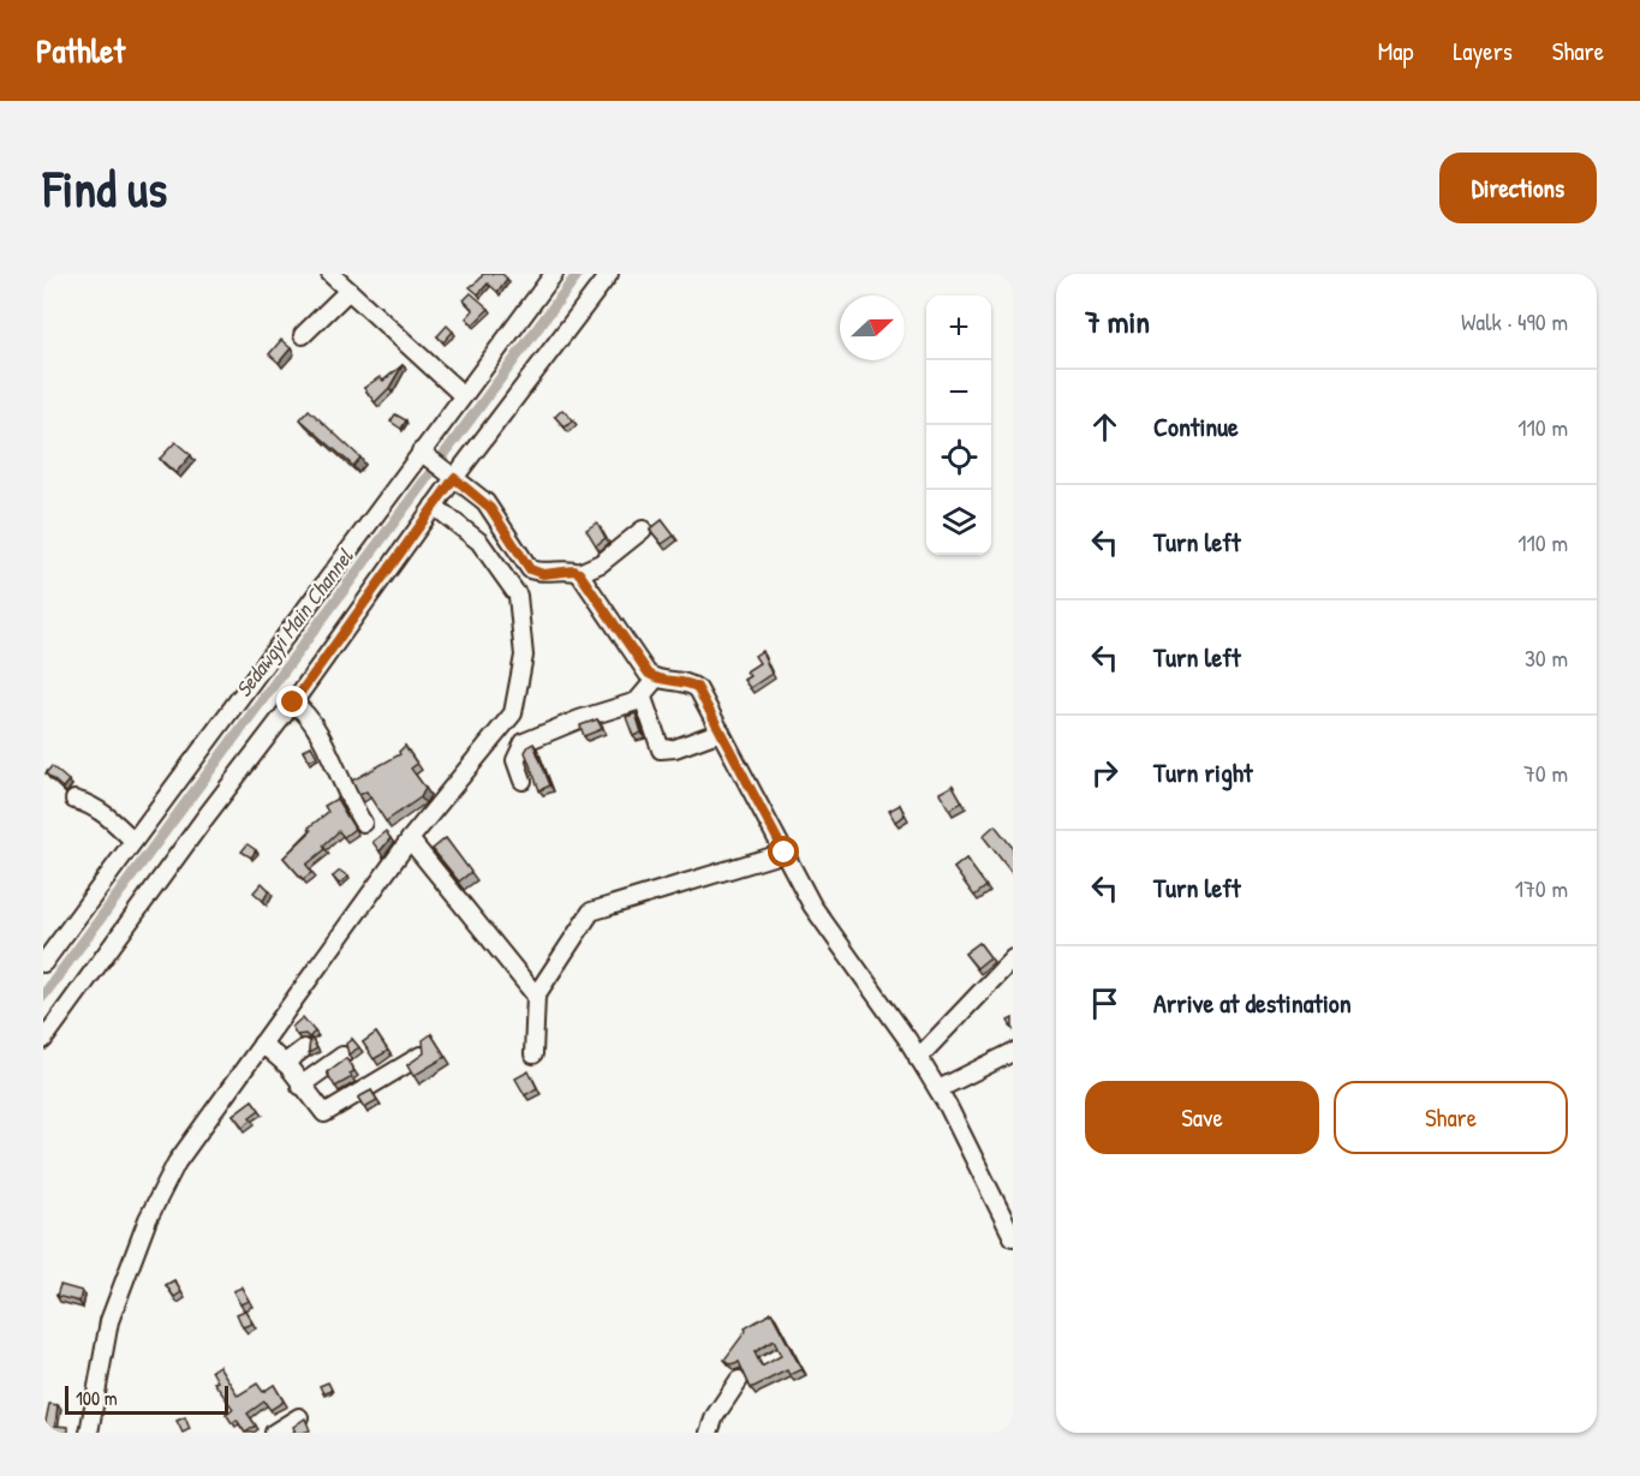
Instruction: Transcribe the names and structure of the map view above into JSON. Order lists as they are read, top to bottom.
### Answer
{
  "water": ["Sedawgyi Main Channel"],
  "scale_bar": "100 m",
  "north": "right",
  "page": {
    "header": "Pathlet",
    "nav": ["Map", "Layers", "Share"],
    "buttons": [
      "Directions",
      ["Save", "Share"]
    ],
    "title": "Find us",
    "heading": ["7 min", "Walk · 490 m"],
    "map_buttons": ["+", "−"],
    "list": [
      ["Continue", "110 m"],
      ["Turn left", "110 m"],
      ["Turn left", "30 m"],
      ["Turn right", "70 m"],
      ["Turn left", "170 m"],
      "Arrive at destination"
    ],
    "scale": "100 m"
  }
}
